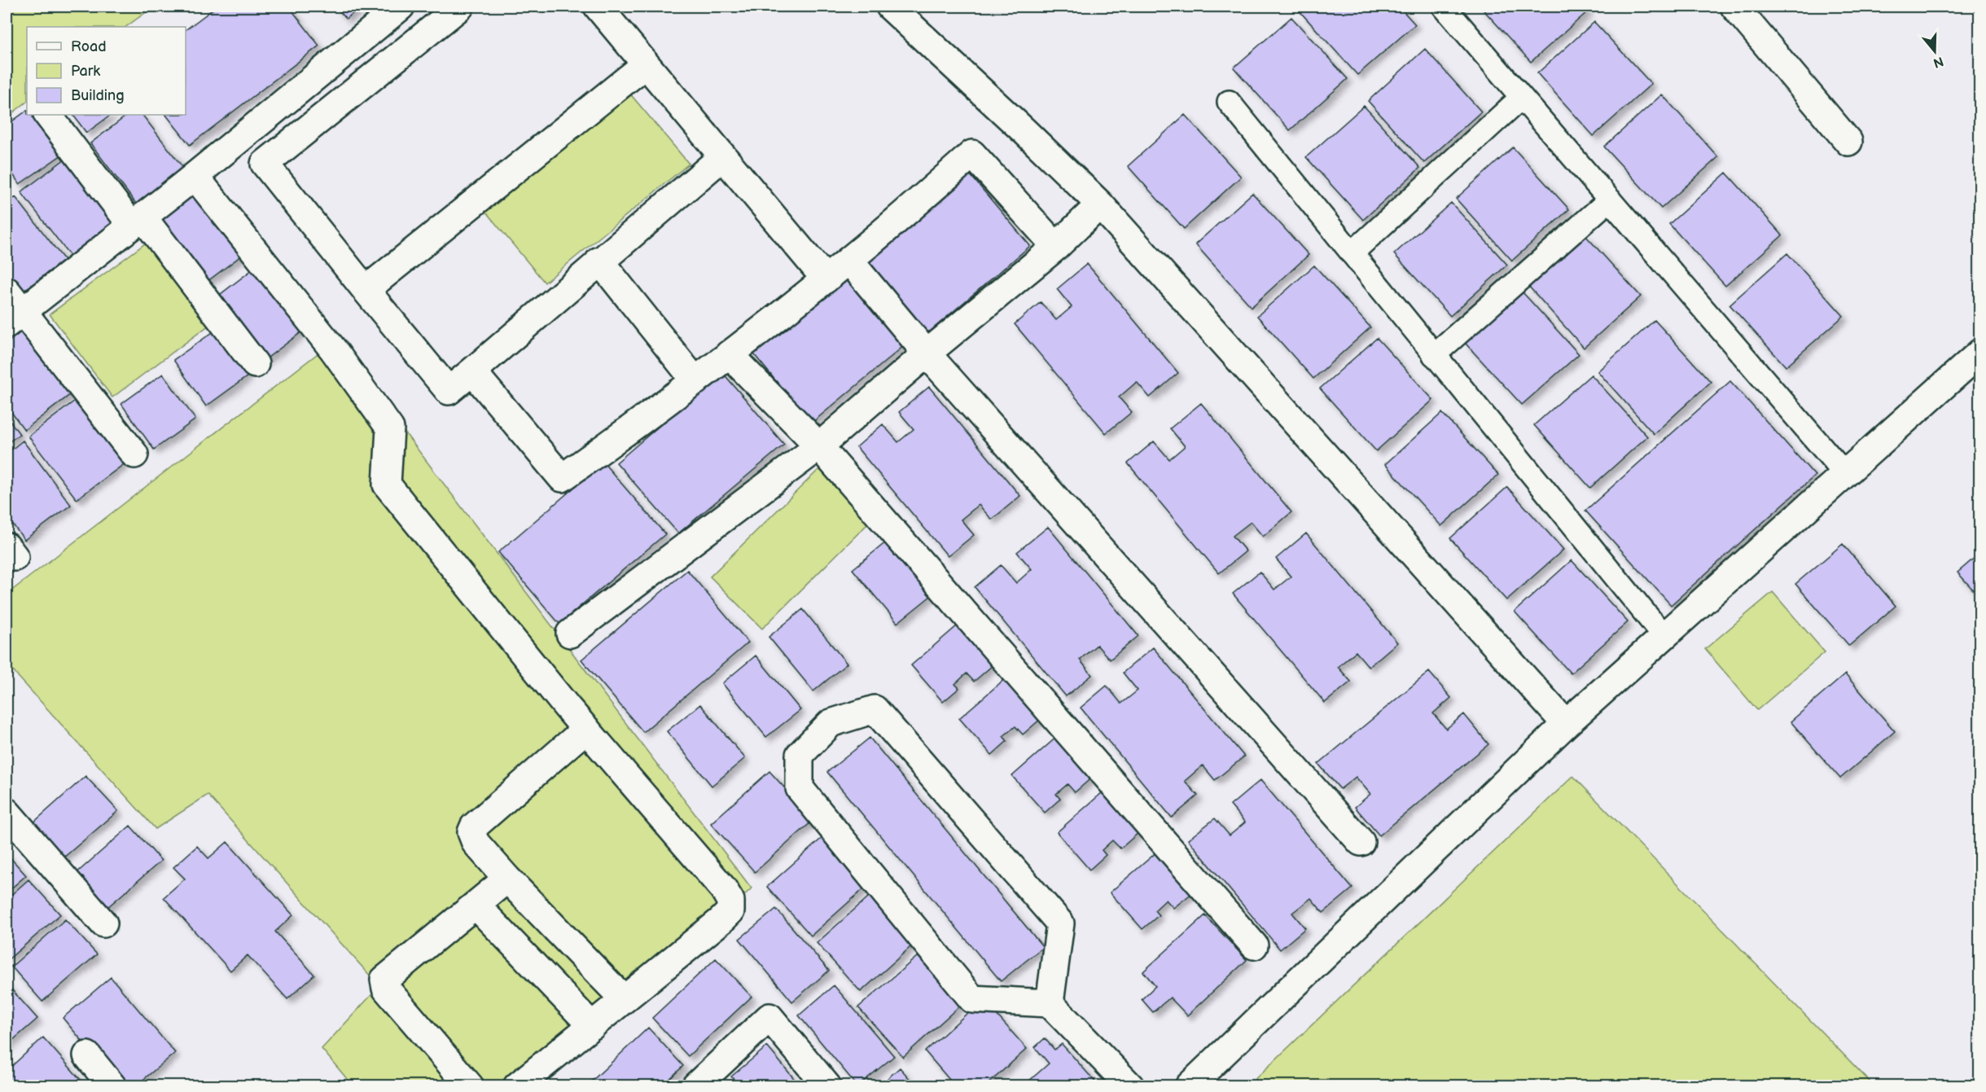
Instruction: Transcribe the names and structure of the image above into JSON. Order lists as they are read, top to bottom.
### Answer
{
  "legend": ["Road", "Park", "Building"],
  "north": "bottom"
}
